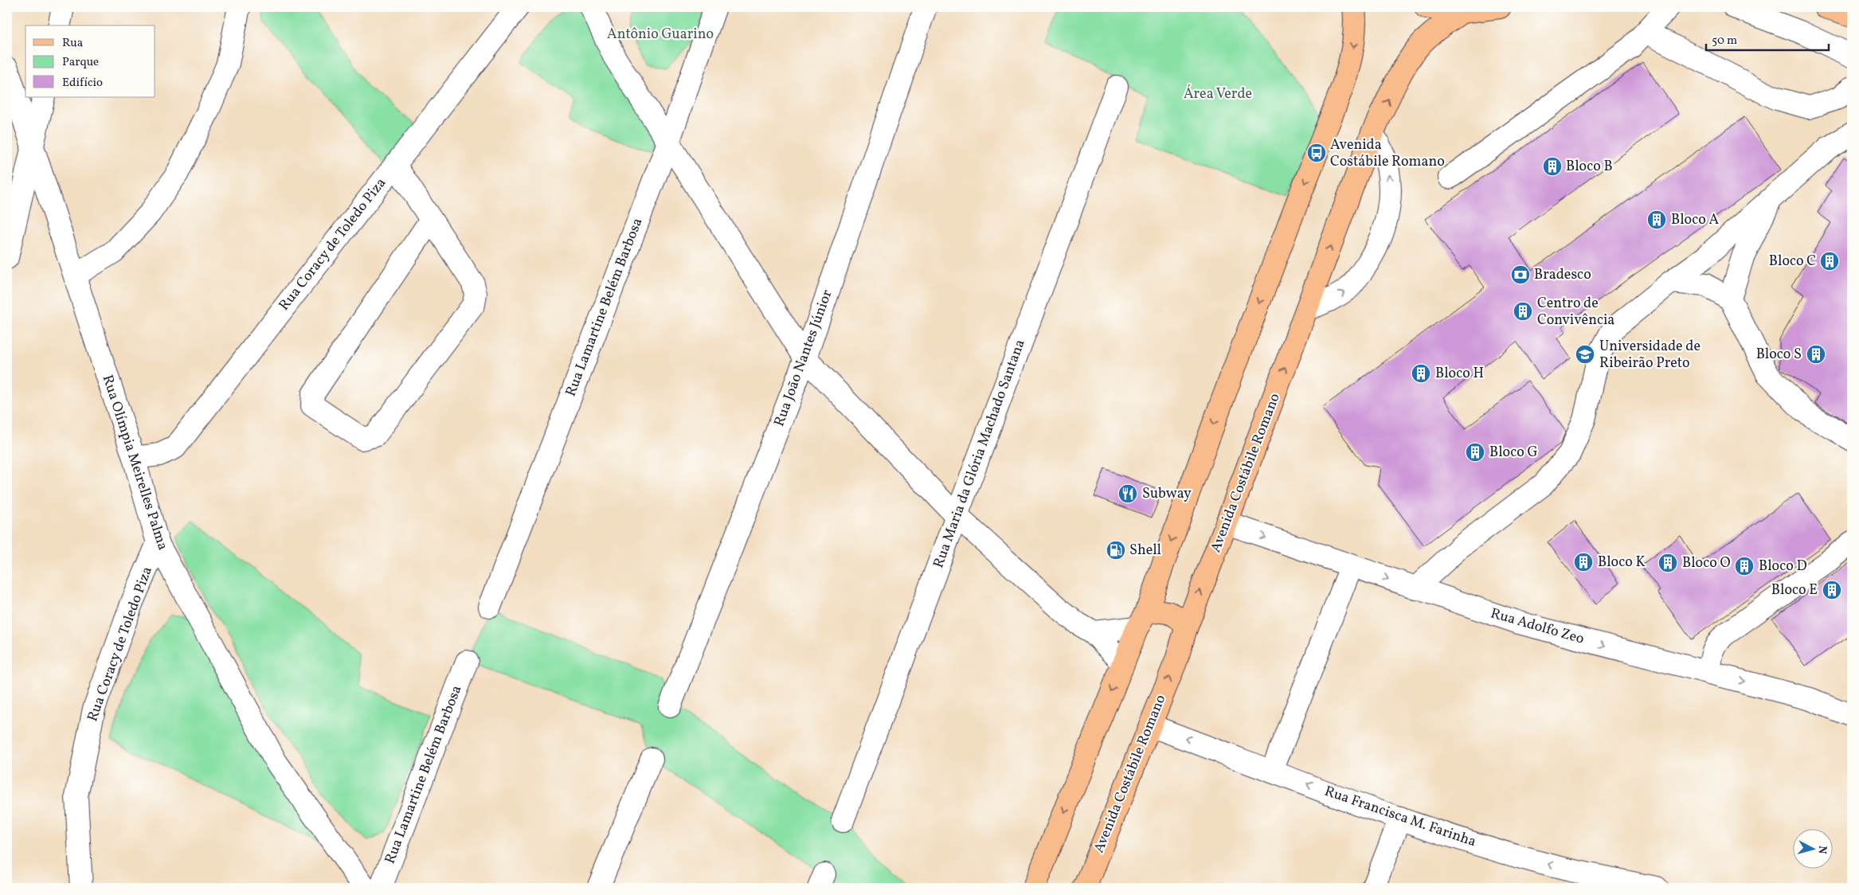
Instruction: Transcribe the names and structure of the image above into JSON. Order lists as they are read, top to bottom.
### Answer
{
  "streets": {
    "main road": ["Avenida Costábile Romano"],
    "street": [
      "Rua Coracy de Toledo Piza",
      "Rua Lamartine Belém Barbosa",
      "Rua João Nantes Júnior",
      "Rua Maria da Glória Machado Santana",
      "Rua Olímpia Meirelles Palma",
      "Rua Adolfo Zeo",
      "Rua Francisca M. Farinha"
    ]
  },
  "crossings": [
    ["Rua Coracy de Toledo Piza", "Rua Olímpia Meirelles Palma"],
    ["Avenida Costábile Romano", "Rua Adolfo Zeo"],
    ["Avenida Costábile Romano", "Rua Francisca M. Farinha"]
  ],
  "one_way": ["Rua Adolfo Zeo", "Rua Francisca M. Farinha"],
  "parks": ["Antônio Guarino", "Área Verde"],
  "places": {
    "bus stop": ["Avenida Costábile Romano"],
    "building": [
      "Bloco B",
      "Bloco A",
      "Bloco C",
      "Centro de Convivência",
      "Bloco S",
      "Bloco H",
      "Bloco G",
      "Bloco K",
      "Bloco O",
      "Bloco D",
      "Bloco E"
    ],
    "bank": ["Bradesco"],
    "school or university": ["Universidade de Ribeirão Preto"],
    "restaurant": ["Subway"],
    "fuel station": ["Shell"]
  },
  "legend": ["Rua", "Parque", "Edifício"],
  "scale_bar": "50 m",
  "north": "right"
}
